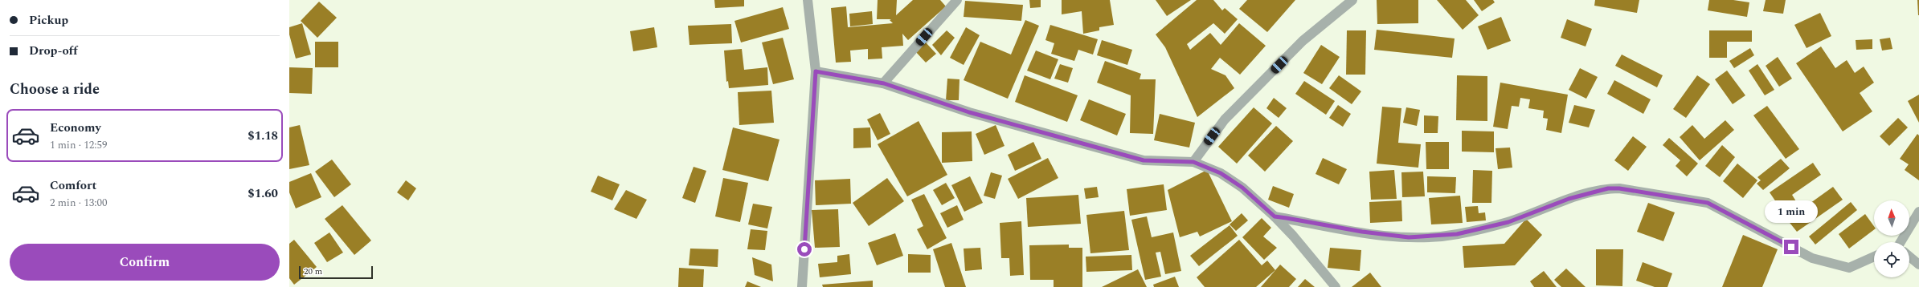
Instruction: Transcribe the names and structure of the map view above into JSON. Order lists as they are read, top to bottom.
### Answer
{
  "scale_bar": "20 m",
  "north": "top",
  "page": {
    "banner": ["Pickup", "Drop-off"],
    "heading": "Choose a ride",
    "list": [
      {
        "name": "Economy",
        "note": "1 min · 12:59",
        "value": "$1.18"
      },
      {
        "name": "Comfort",
        "note": "2 min · 13:00",
        "value": "$1.60"
      }
    ],
    "bubble": "1 min",
    "buttons": "Confirm",
    "scale": "20 m"
  }
}
